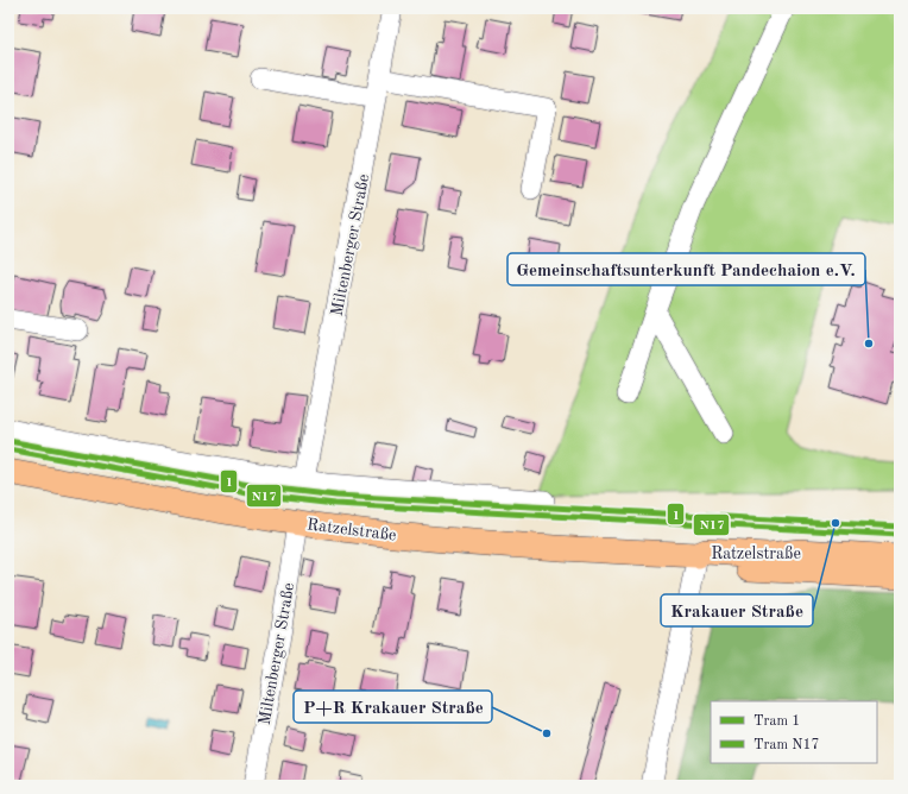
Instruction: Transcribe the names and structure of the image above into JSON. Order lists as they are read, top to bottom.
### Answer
{
  "streets": {
    "main road": ["Ratzelstraße"],
    "street": ["Miltenberger Straße"]
  },
  "crossings": [
    ["Miltenberger Straße", "Ratzelstraße"]
  ],
  "places": ["Gemeinschaftsunterkunft Pandechaion e.V.", "Krakauer Straße", "P+R Krakauer Straße"],
  "lines": ["tram line 1", "tram line N17"],
  "legend": ["Tram 1", "Tram N17"]
}
